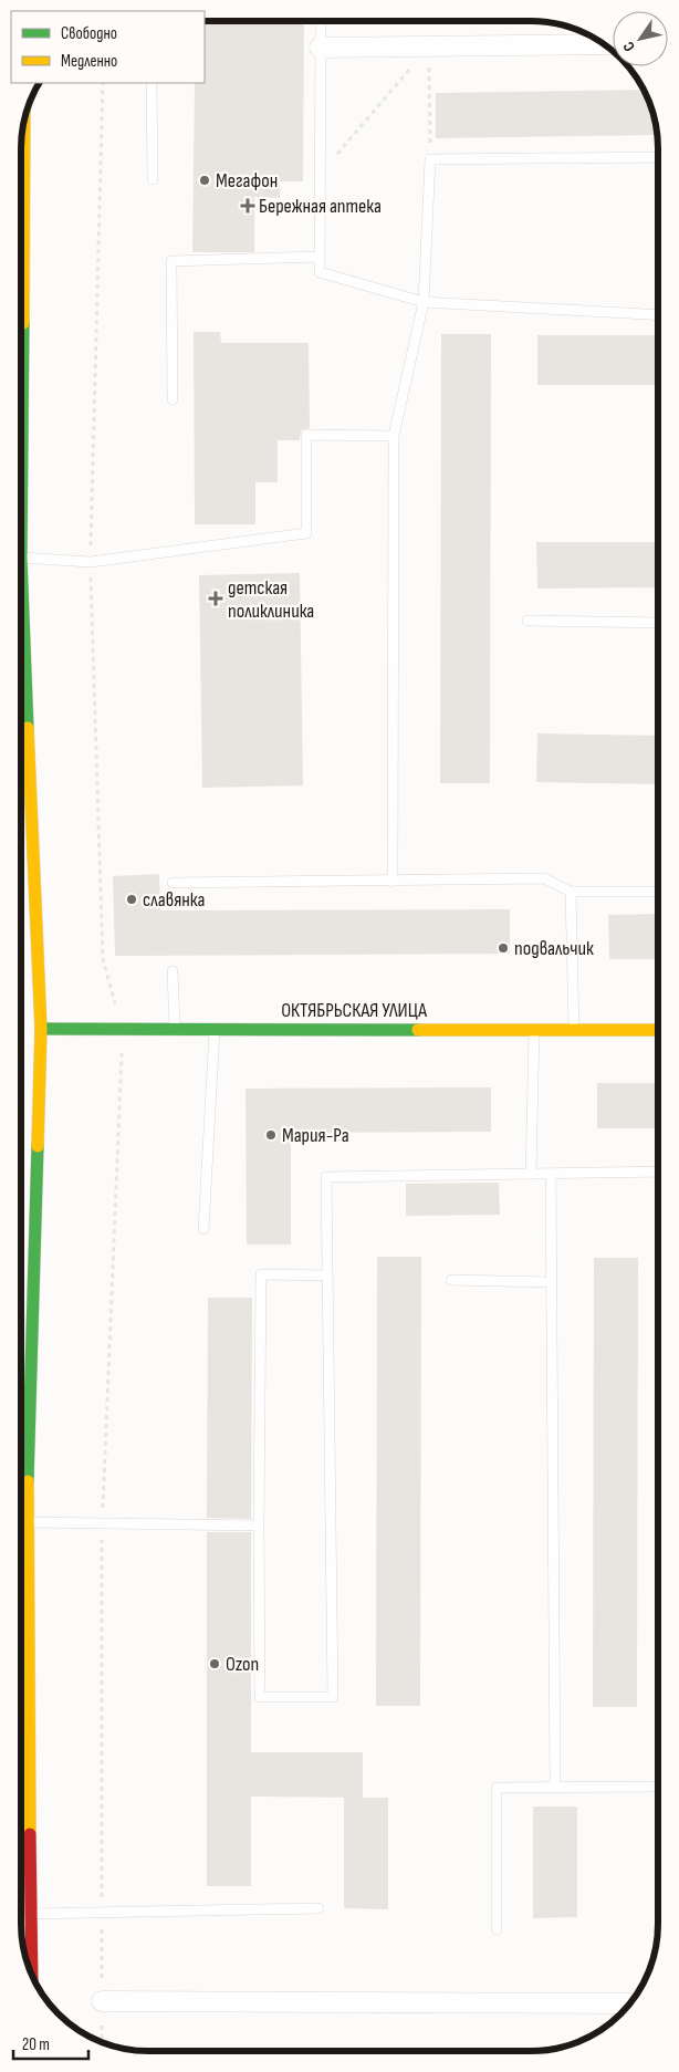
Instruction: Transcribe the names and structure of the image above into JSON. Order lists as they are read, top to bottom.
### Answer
{
  "streets": {
    "main road": ["ОКТЯБРЬСКАЯ УЛИЦА"]
  },
  "places": {
    "other": [
      "Мегафон",
      "славянка",
      "подвальчик",
      "Мария-Ра",
      "Ozon"
    ],
    "health": ["Бережная аптека", "детская поликлиника"]
  },
  "legend": ["Свободно", "Медленно"],
  "scale_bar": "20 m",
  "north": "bottom left"
}
